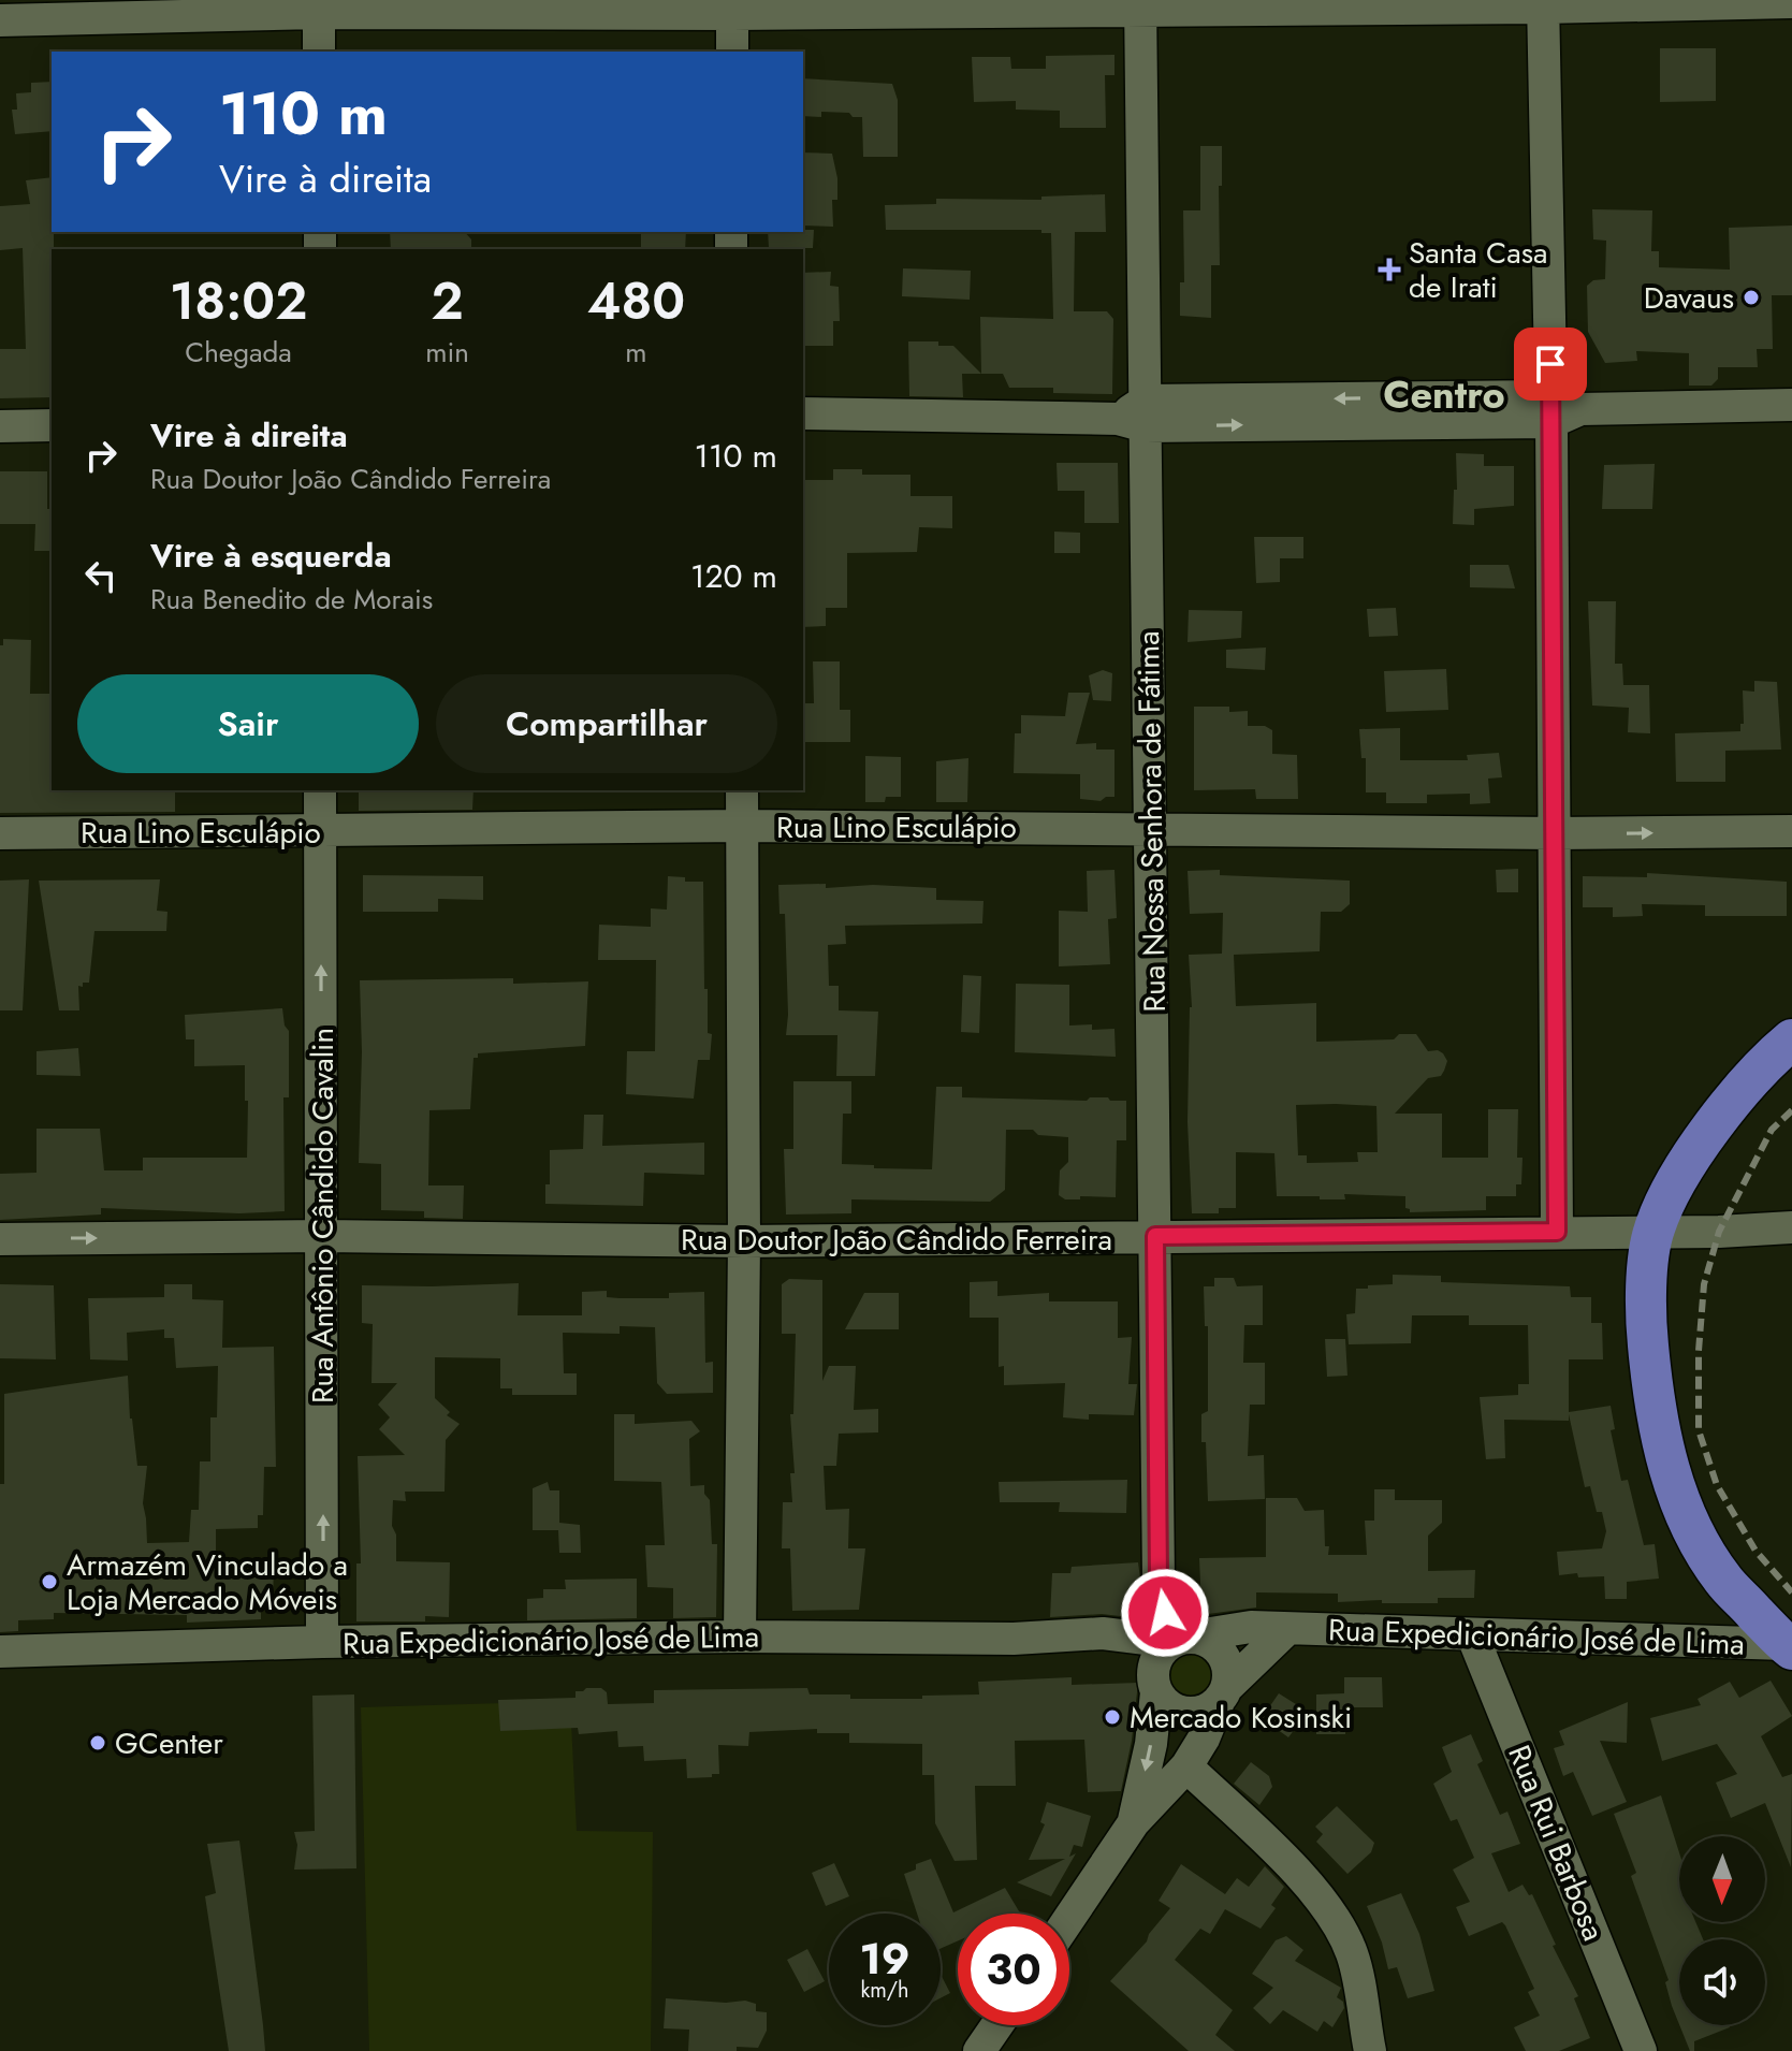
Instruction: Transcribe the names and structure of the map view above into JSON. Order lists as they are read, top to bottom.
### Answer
{
  "streets": {
    "street": [
      "Rua Nossa Senhora de Fátima",
      "Rua Lino Esculápio",
      "Rua Antônio Cândido Cavalin",
      "Rua Doutor João Cândido Ferreira",
      "Rua Expedicionário José de Lima",
      "Rua Rui Barbosa"
    ]
  },
  "crossings": [
    ["Rua Nossa Senhora de Fátima", "Rua Lino Esculápio"],
    ["Rua Nossa Senhora de Fátima", "Rua Doutor João Cândido Ferreira"],
    ["Rua Nossa Senhora de Fátima", "Rua Expedicionário José de Lima"],
    ["Rua Lino Esculápio", "Rua Antônio Cândido Cavalin"],
    ["Rua Antônio Cândido Cavalin", "Rua Doutor João Cândido Ferreira"],
    ["Rua Antônio Cândido Cavalin", "Rua Expedicionário José de Lima"],
    ["Rua Expedicionário José de Lima", "Rua Rui Barbosa"]
  ],
  "one_way": ["Rua Antônio Cândido Cavalin"],
  "districts": ["Centro"],
  "places": {
    "health": ["Santa Casa de Irati"],
    "other": [
      "Davaus",
      "Armazém Vinculado a Loja Mercado Móveis",
      "Mercado Kosinski",
      "GCenter"
    ]
  },
  "north": "bottom",
  "page": {
    "turn": ["110 m", "Vire à direita"],
    "eta": [
      "18:02",
      "Chegada",
      "2",
      "min",
      "480",
      "m"
    ],
    "list": [
      {
        "name": "Vire à direita",
        "note": "Rua Doutor João Cândido Ferreira",
        "value": "110 m"
      },
      {
        "name": "Vire à esquerda",
        "note": "Rua Benedito de Morais",
        "value": "120 m"
      }
    ],
    "buttons": ["Sair", "Compartilhar"],
    "speed": "19 km/h",
    "limit": "30"
  }
}
